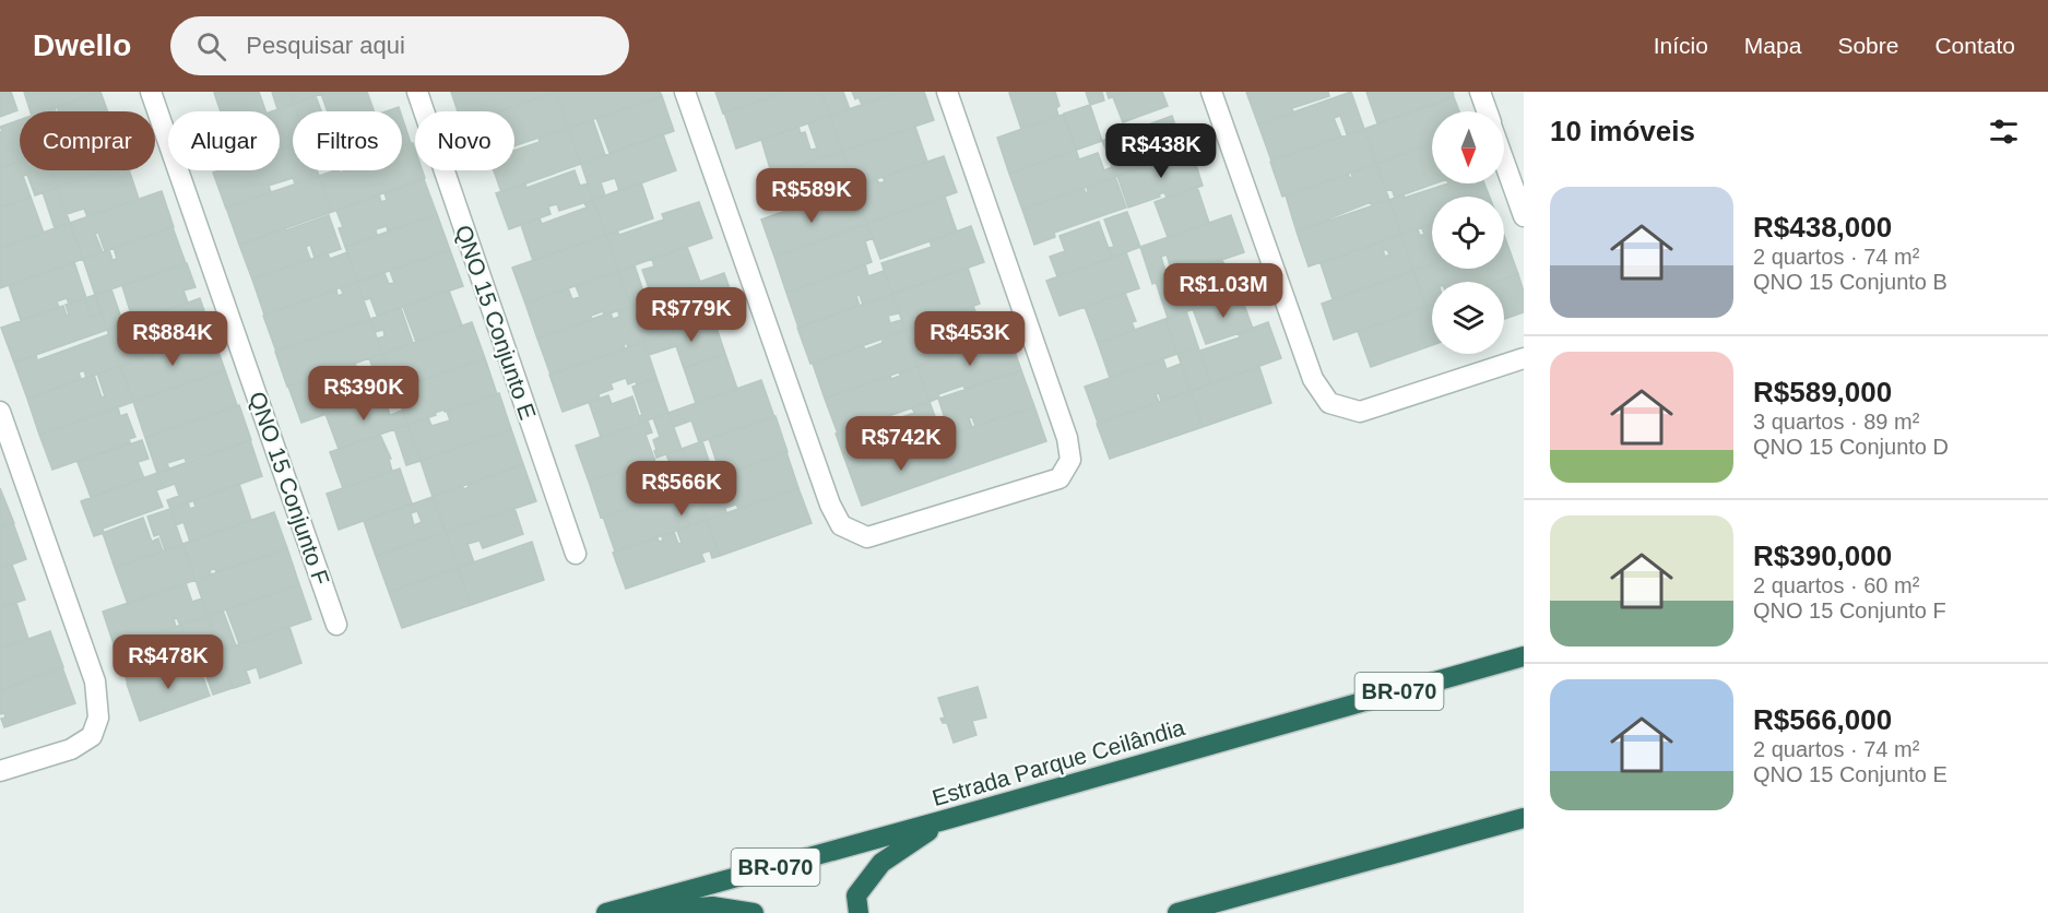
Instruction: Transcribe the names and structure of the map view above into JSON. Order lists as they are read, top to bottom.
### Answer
{
  "streets": {
    "highway": ["BR-070", "Estrada Parque Ceilândia"],
    "street": ["QNO 15 Conjunto E", "QNO 15 Conjunto F"]
  },
  "north": "bottom",
  "page": {
    "header": "Dwello",
    "search": "Pesquisar aqui",
    "nav": [
      "Início",
      "Mapa",
      "Sobre",
      "Contato"
    ],
    "heading": "10 imóveis",
    "chip": [
      "Comprar",
      "Alugar",
      "Filtros",
      "Novo"
    ],
    "price": [
      "R$438K",
      "R$589K",
      "R$1.03M",
      "R$779K",
      "R$884K",
      "R$453K",
      "R$390K",
      "R$742K",
      "R$566K",
      "R$478K"
    ],
    "list": [
      {
        "name": "R$438,000",
        "note": "2 quartos · 74 m² · QNO 15 Conjunto B"
      },
      {
        "name": "R$589,000",
        "note": "3 quartos · 89 m² · QNO 15 Conjunto D"
      },
      {
        "name": "R$390,000",
        "note": "2 quartos · 60 m² · QNO 15 Conjunto F"
      },
      {
        "name": "R$566,000",
        "note": "2 quartos · 74 m² · QNO 15 Conjunto E"
      }
    ]
  }
}
